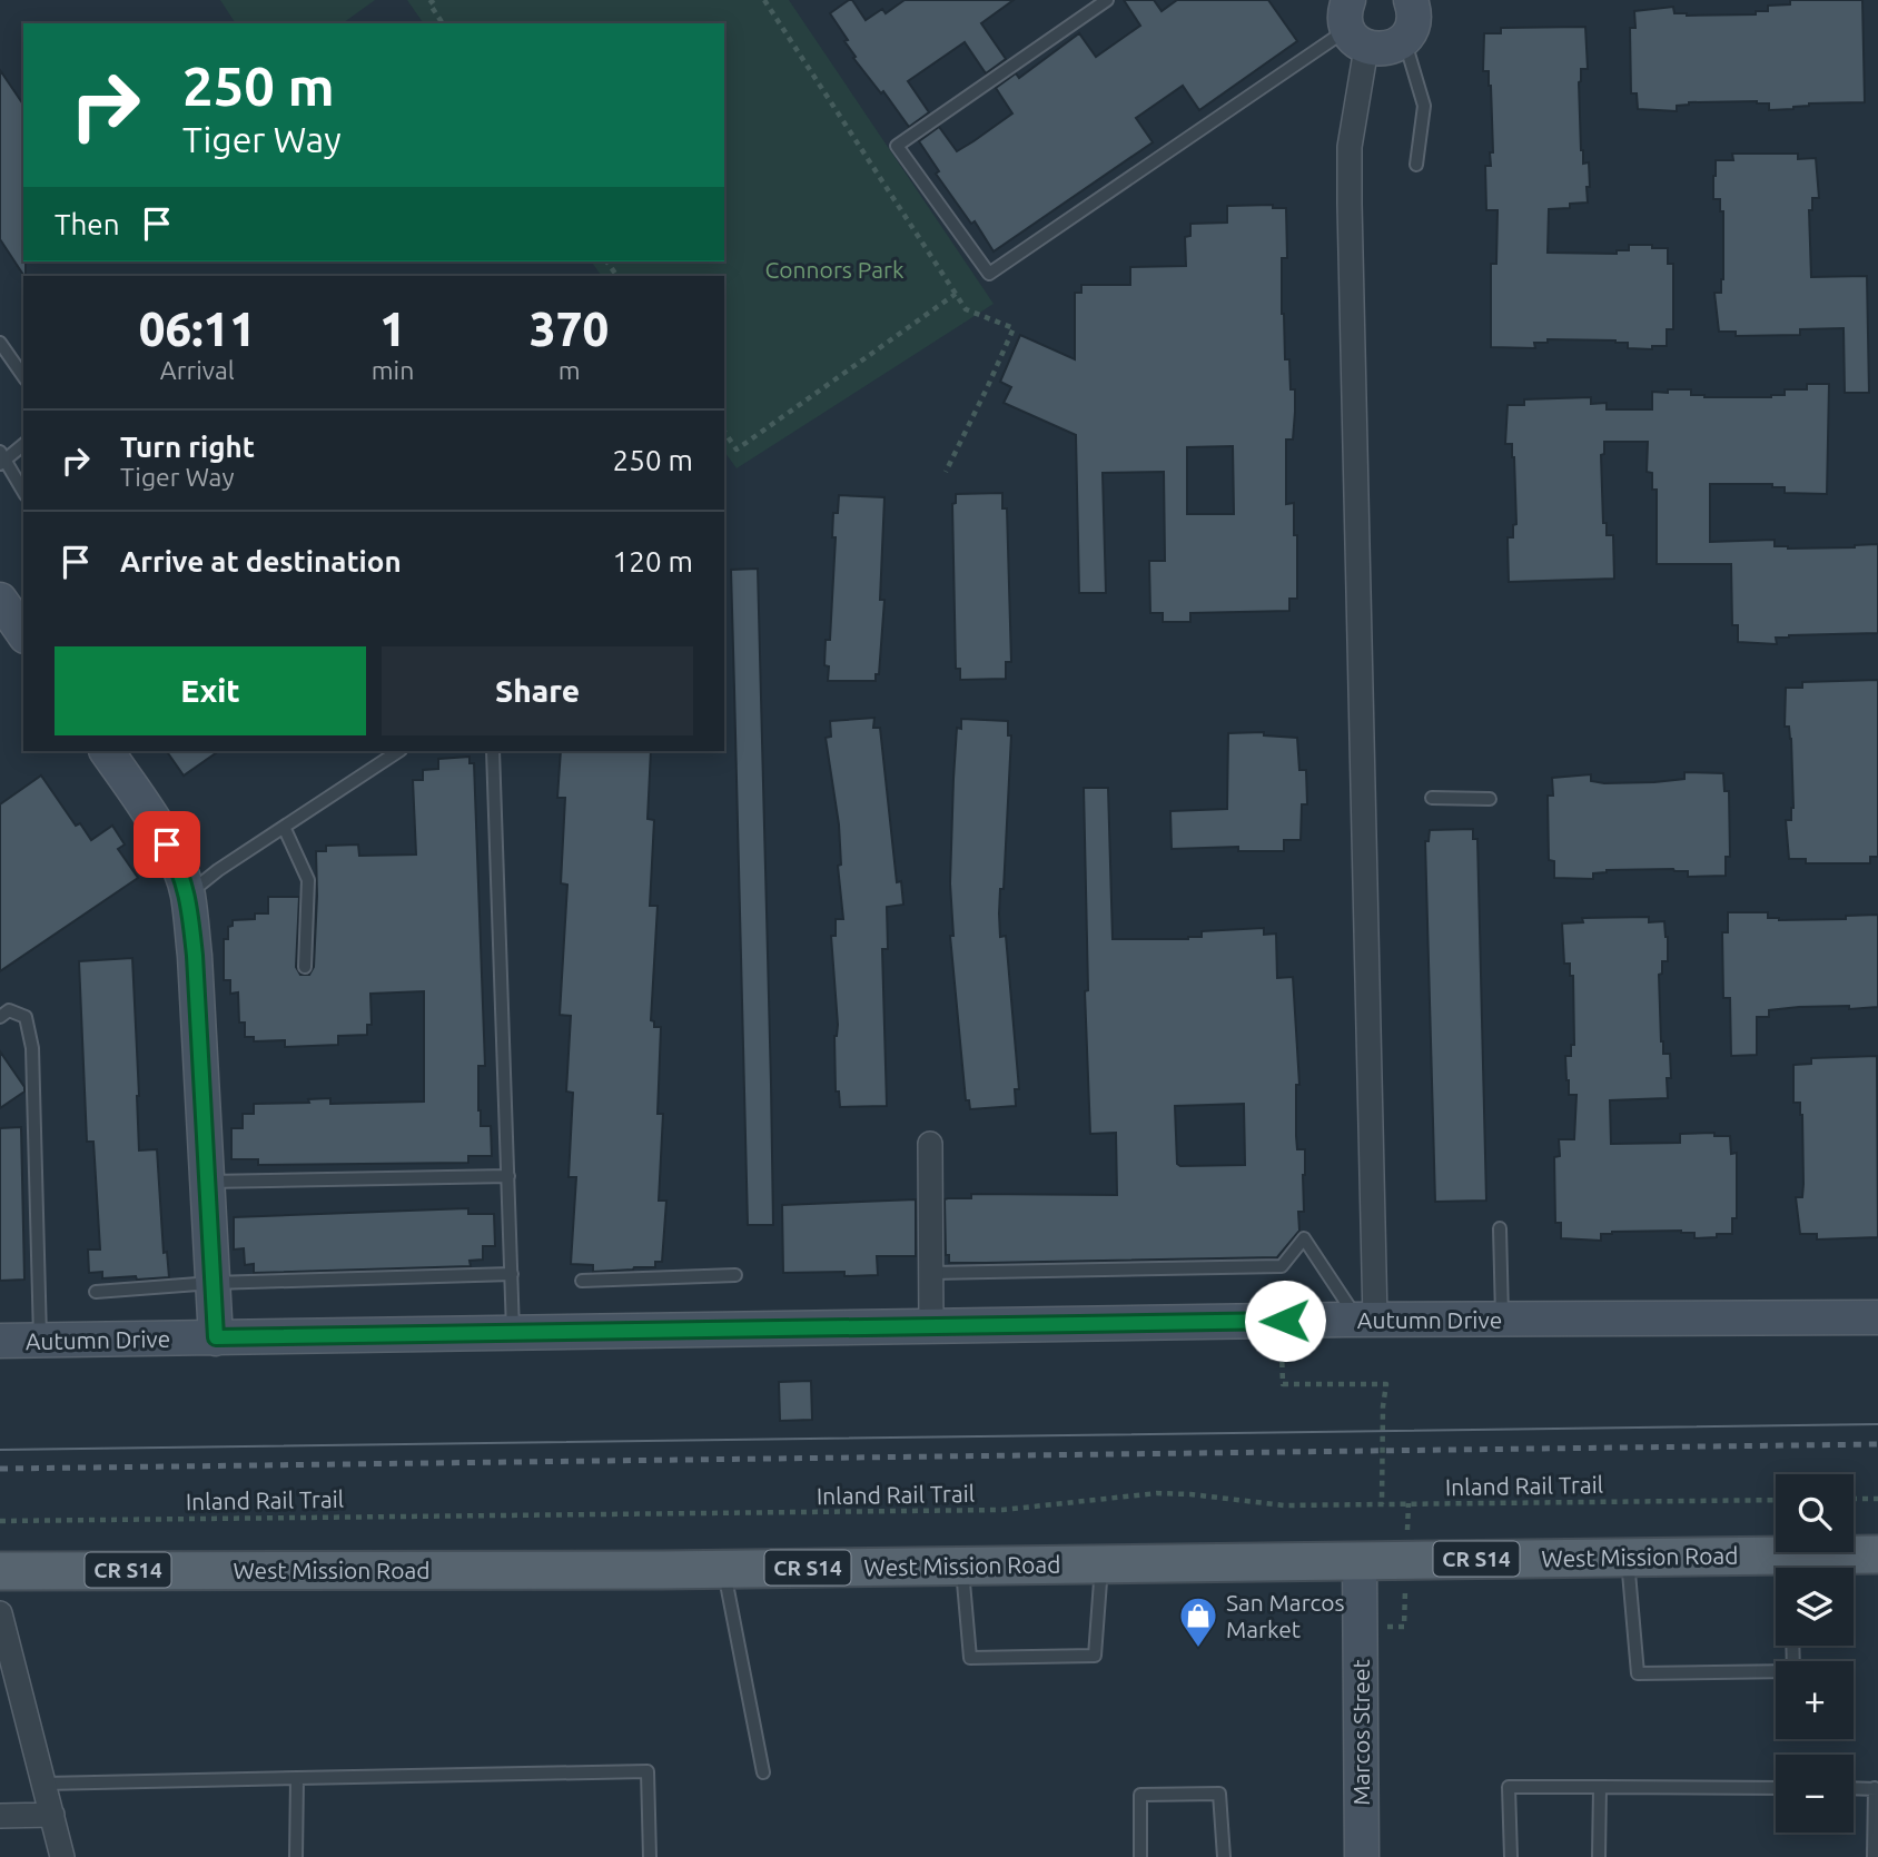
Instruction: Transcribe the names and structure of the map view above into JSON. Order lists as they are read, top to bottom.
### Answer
{
  "streets": {
    "main road": ["West Mission Road", "CR S14"],
    "street": ["Autumn Drive", "Marcos Street"],
    "path": ["Inland Rail Trail"]
  },
  "crossings": [
    ["West Mission Road", "Marcos Street"]
  ],
  "parks": ["Connors Park"],
  "places": {
    "shop": ["San Marcos Market"]
  },
  "page": {
    "turn": ["250 m", "Tiger Way"],
    "then": "Then",
    "eta": [
      "06:11",
      "Arrival",
      "1",
      "min",
      "370",
      "m"
    ],
    "list": [
      {
        "name": "Turn right",
        "note": "Tiger Way",
        "value": "250 m"
      },
      {
        "name": "Arrive at destination",
        "value": "120 m"
      }
    ],
    "buttons": ["Exit", "Share"],
    "map_buttons": ["+", "−"]
  }
}
